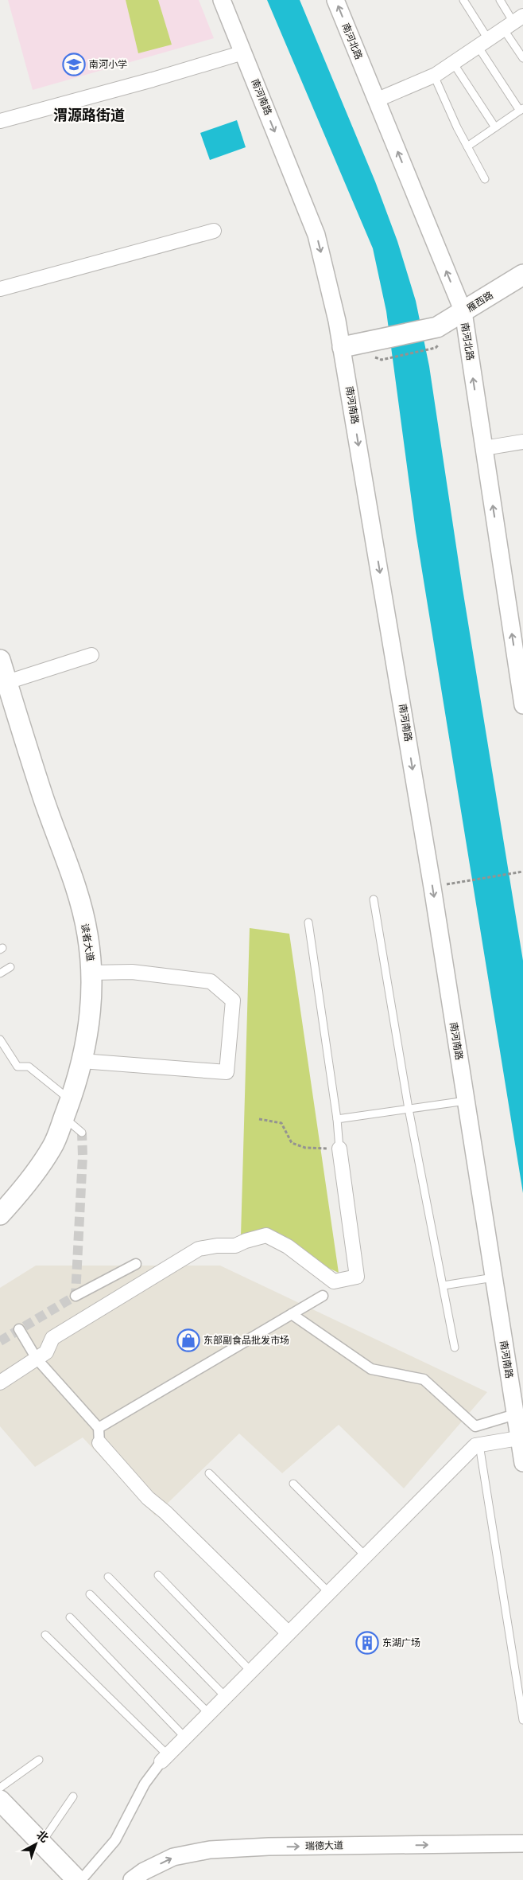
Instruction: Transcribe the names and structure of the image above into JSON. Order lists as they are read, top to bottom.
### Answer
{
  "streets": {
    "main road": ["雁西路", "读者大道"],
    "street": ["南河北路", "南河南路", "瑞德大道"]
  },
  "crossings": [
    ["南河北路", "雁西路"],
    ["南河南路", "雁西路"]
  ],
  "one_way": ["南河北路", "南河南路", "瑞德大道"],
  "districts": ["渭源路街道"],
  "places": {
    "school or university": ["南河小学"],
    "shop": ["东部副食品批发市场"],
    "building": ["东湖广场"]
  },
  "north": "top right"
}
